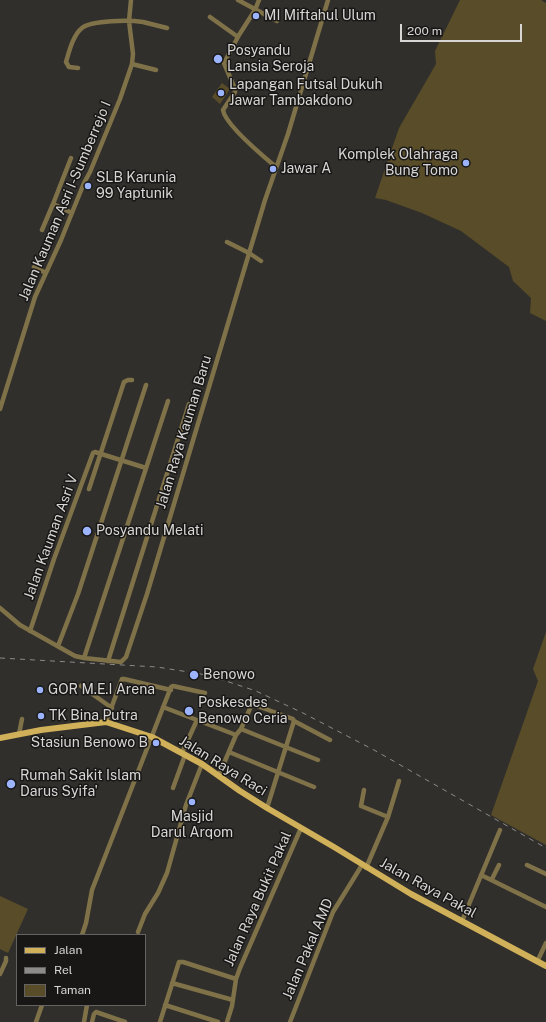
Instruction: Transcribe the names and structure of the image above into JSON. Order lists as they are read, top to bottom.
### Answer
{
  "streets": {
    "main road": ["Jalan Raya Raci", "Jalan Raya Pakal"],
    "street": [
      "Jalan Kauman Asri I-Sumberrejo I",
      "Jalan Raya Kauman Baru",
      "Jalan Kauman Asri V",
      "Jalan Raya Bukit Pakal",
      "Jalan Pakal AMD"
    ]
  },
  "crossings": [
    ["Jalan Raya Kauman Baru", "Jalan Kauman Asri V"],
    ["Jalan Raya Raci", "Jalan Raya Pakal"],
    ["Jalan Raya Raci", "Jalan Raya Bukit Pakal"],
    ["Jalan Raya Pakal", "Jalan Raya Bukit Pakal"],
    ["Jalan Raya Pakal", "Jalan Pakal AMD"]
  ],
  "places": [
    "MI Miftahul Ulum",
    "Posyandu Lansia Seroja",
    "Lapangan Futsal Dukuh Jawar Tambakdono",
    "Komplek Olahraga Bung Tomo",
    "Jawar A",
    "SLB Karunia 99 Yaptunik",
    "Posyandu Melati",
    "Benowo",
    "GOR M.E.I Arena",
    "Poskesdes Benowo Ceria",
    "TK Bina Putra",
    "Stasiun Benowo B",
    "Rumah Sakit Islam Darus Syifa'",
    "Masjid Darul Arqom"
  ],
  "legend": ["Jalan", "Rel", "Taman"],
  "scale_bar": "200 m"
}
